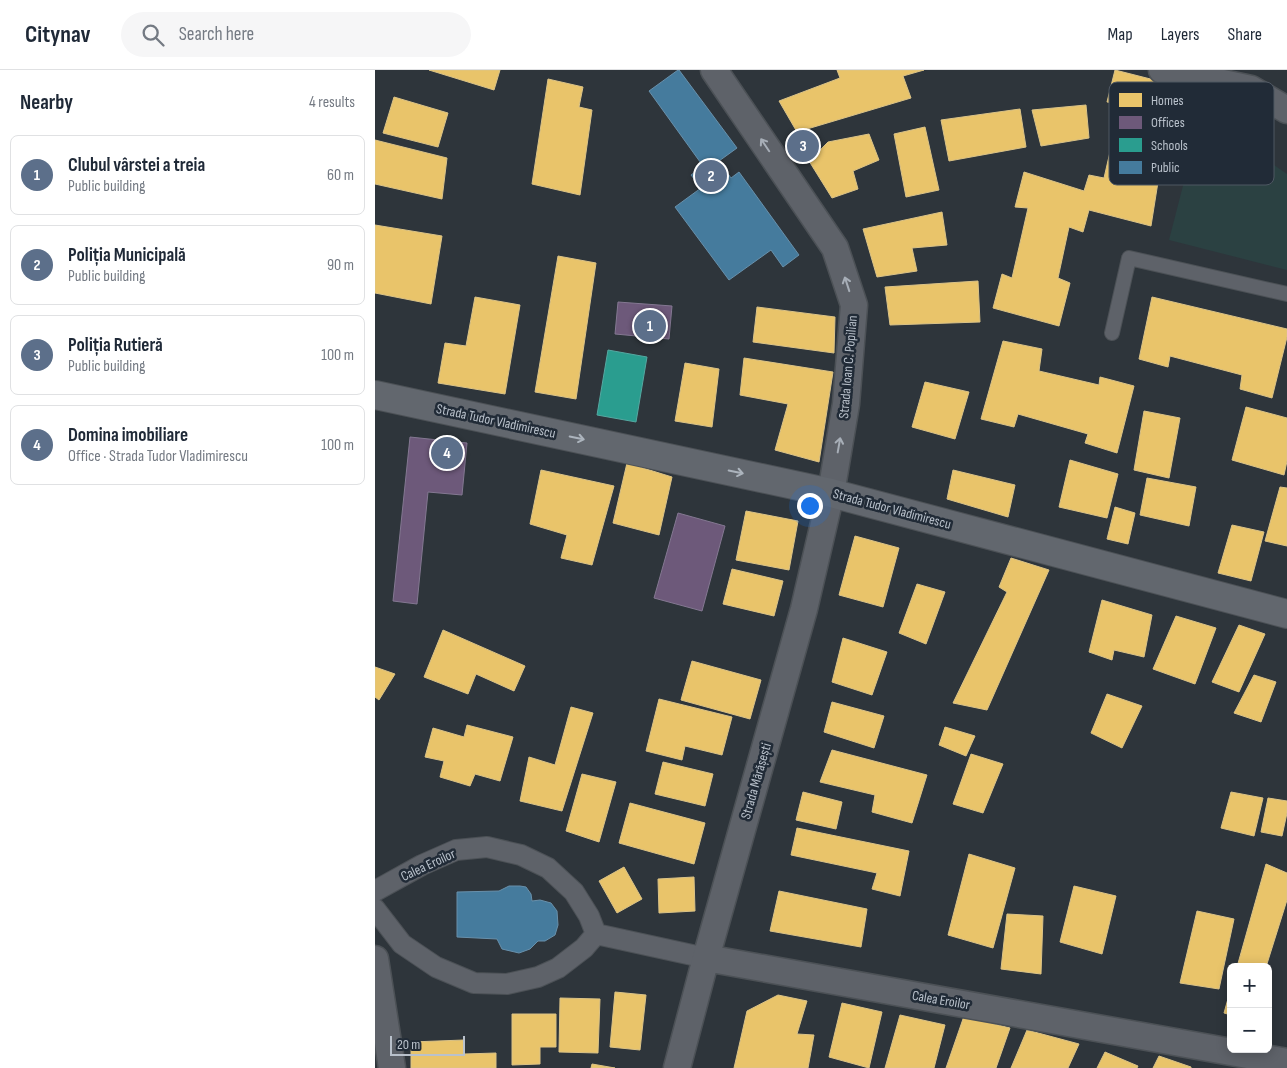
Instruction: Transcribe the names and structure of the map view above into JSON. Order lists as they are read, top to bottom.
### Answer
{
  "streets": {
    "main road": ["Strada Tudor Vladimirescu"],
    "street": ["Strada Ioan C. Popilian", "Strada Mărășești", "Calea Eroilor"]
  },
  "crossings": [
    ["Strada Ioan C. Popilian", "Strada Tudor Vladimirescu"],
    ["Strada Ioan C. Popilian", "Strada Mărășești"],
    ["Strada Tudor Vladimirescu", "Strada Mărășești"],
    ["Strada Mărășești", "Calea Eroilor"]
  ],
  "one_way": ["Strada Ioan C. Popilian", "Strada Tudor Vladimirescu"],
  "legend": [
    "Homes",
    "Offices",
    "Schools",
    "Public"
  ],
  "scale_bar": "20 m",
  "page": {
    "header": "Citynav",
    "search": "Search here",
    "nav": ["Map", "Layers", "Share"],
    "heading": ["Nearby", "4 results"],
    "pins": [
      "3",
      "2",
      "1",
      "4"
    ],
    "list": [
      {
        "mark": "1",
        "name": "Clubul vârstei a treia",
        "note": "Public building",
        "value": "60 m"
      },
      {
        "mark": "2",
        "name": "Poliția Municipală",
        "note": "Public building",
        "value": "90 m"
      },
      {
        "mark": "3",
        "name": "Poliția Rutieră",
        "note": "Public building",
        "value": "100 m"
      },
      {
        "mark": "4",
        "name": "Domina imobiliare",
        "note": "Office · Strada Tudor Vladimirescu",
        "value": "100 m"
      }
    ],
    "map_buttons": ["+", "−"],
    "scale": "20 m"
  }
}
